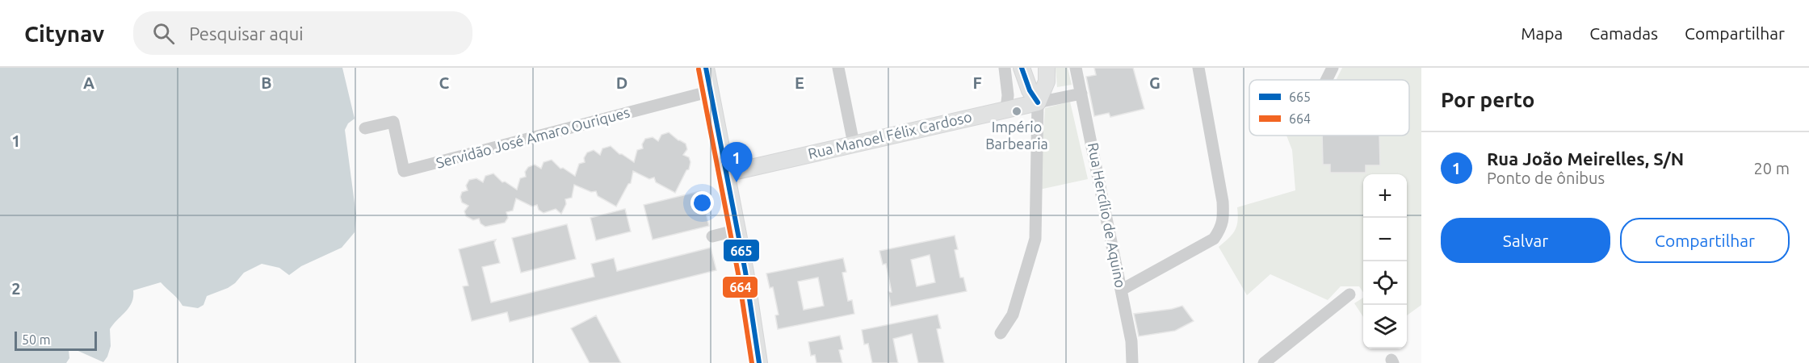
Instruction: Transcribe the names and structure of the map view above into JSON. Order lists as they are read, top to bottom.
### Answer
{
  "streets": {
    "main road": ["Rua Manoel Félix Cardoso"],
    "street": ["Servidão José Amaro Ouriques", "Rua Hercílio de Aquino"]
  },
  "crossings": [
    ["Rua Manoel Félix Cardoso", "Rua Hercílio de Aquino"]
  ],
  "places": ["Império Barbearia"],
  "lines": ["transit line 665", "transit line 664"],
  "legend": ["665", "664"],
  "scale_bar": "50 m",
  "page": {
    "header": "Citynav",
    "search": "Pesquisar aqui",
    "nav": ["Mapa", "Camadas", "Compartilhar"],
    "heading": "Por perto",
    "list": [
      {
        "mark": "1",
        "name": "Rua João Meirelles, S/N",
        "note": "Ponto de ônibus",
        "value": "20 m"
      }
    ],
    "pins": "1",
    "map_buttons": ["+", "−"],
    "buttons": ["Salvar", "Compartilhar"],
    "scale": "50 m"
  },
  "grid": {
    "columns": [
      "A",
      "B",
      "C",
      "D",
      "E",
      "F",
      "G"
    ],
    "rows": ["1", "2"]
  }
}
